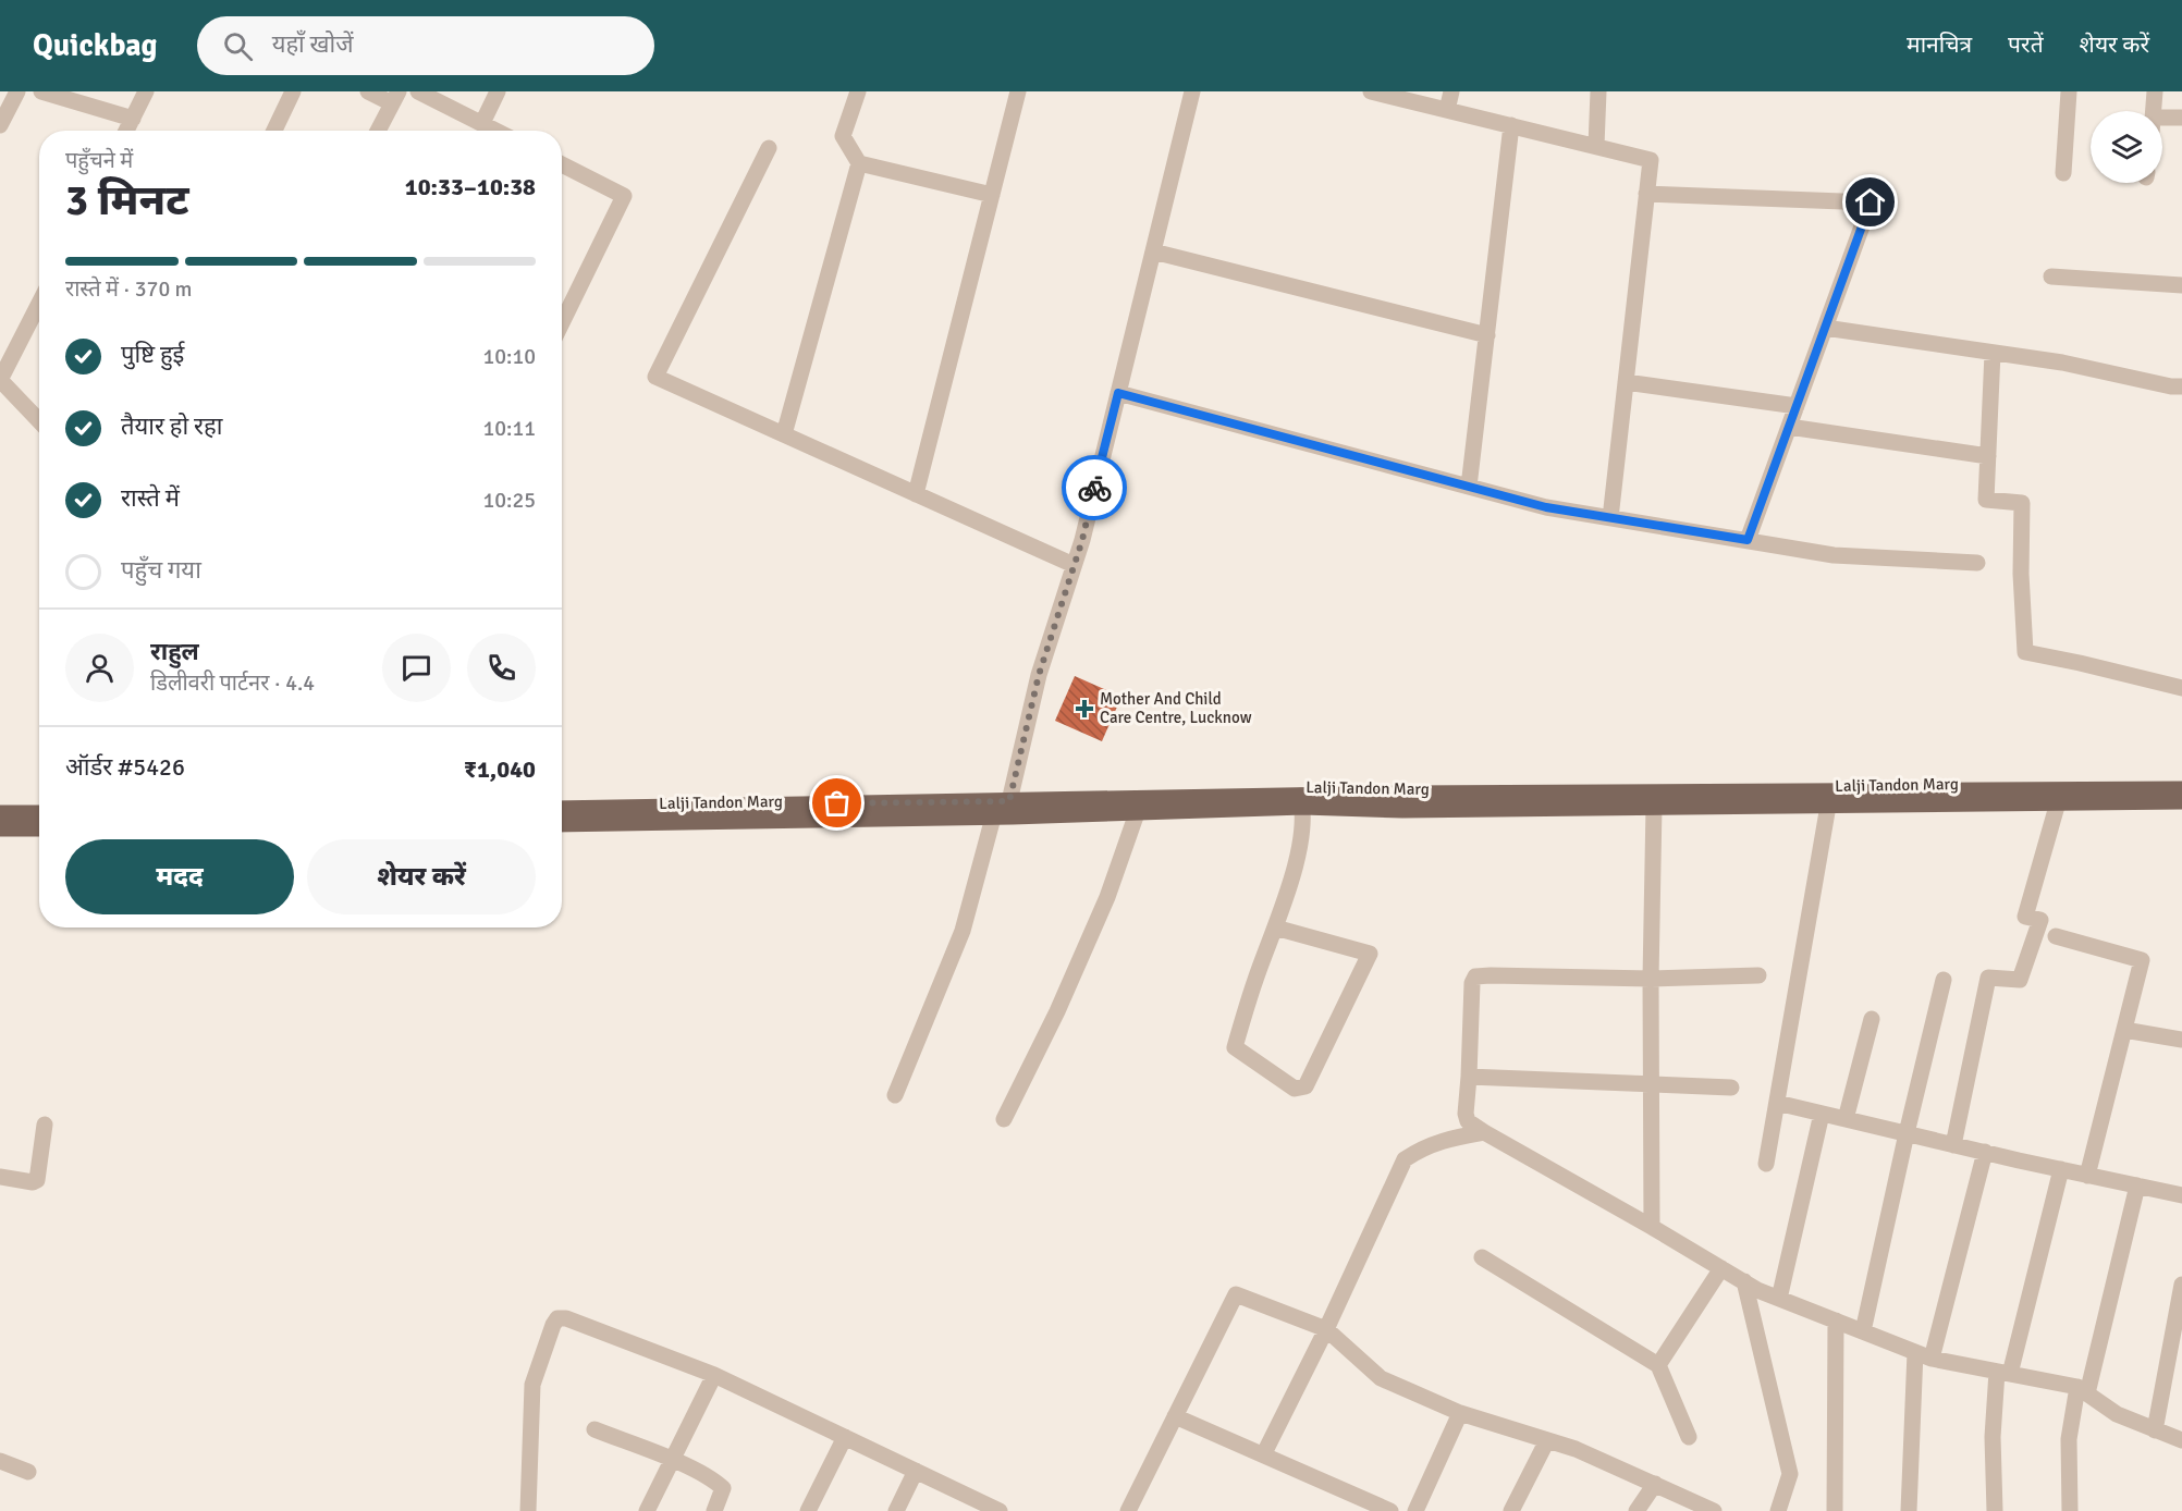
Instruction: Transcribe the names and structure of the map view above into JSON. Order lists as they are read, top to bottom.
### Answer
{
  "streets": {
    "main road": ["Lalji Tandon Marg"]
  },
  "places": {
    "health": ["Mother And Child Care Centre, Lucknow"]
  },
  "page": {
    "header": "Quickbag",
    "search": "यहाँ खोजें",
    "nav": ["मानचित्र", "परतें", "शेयर करें"],
    "heading": ["3 मिनट", "पहुँचने में", "10:33–10:38"],
    "panel": [
      "राहुल",
      "डिलीवरी पार्टनर · 4.4",
      "ऑर्डर #5426",
      "₹1,040"
    ],
    "bar": "रास्ते में · 370 m",
    "list": [
      ["पुष्टि हुई", "10:10"],
      ["तैयार हो रहा", "10:11"],
      ["रास्ते में", "10:25"],
      "पहुँच गया"
    ],
    "buttons": ["मदद", "शेयर करें"]
  }
}
